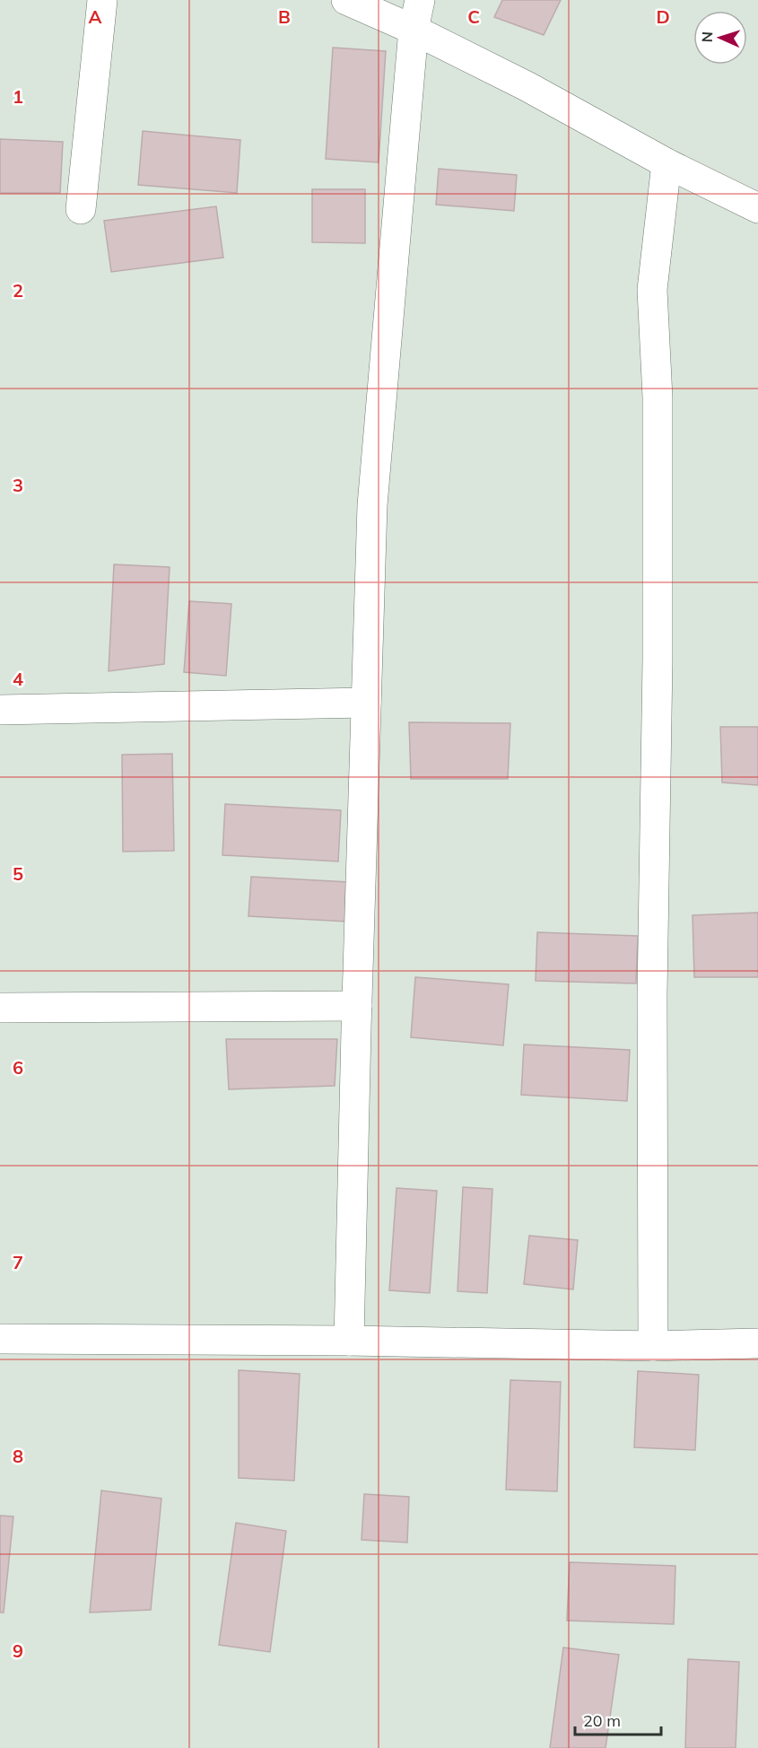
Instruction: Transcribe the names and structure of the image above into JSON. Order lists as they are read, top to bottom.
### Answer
{
  "scale_bar": "20 m",
  "north": "left",
  "grid": {
    "columns": [
      "A",
      "B",
      "C",
      "D"
    ],
    "rows": [
      "1",
      "2",
      "3",
      "4",
      "5",
      "6",
      "7",
      "8",
      "9"
    ]
  }
}
